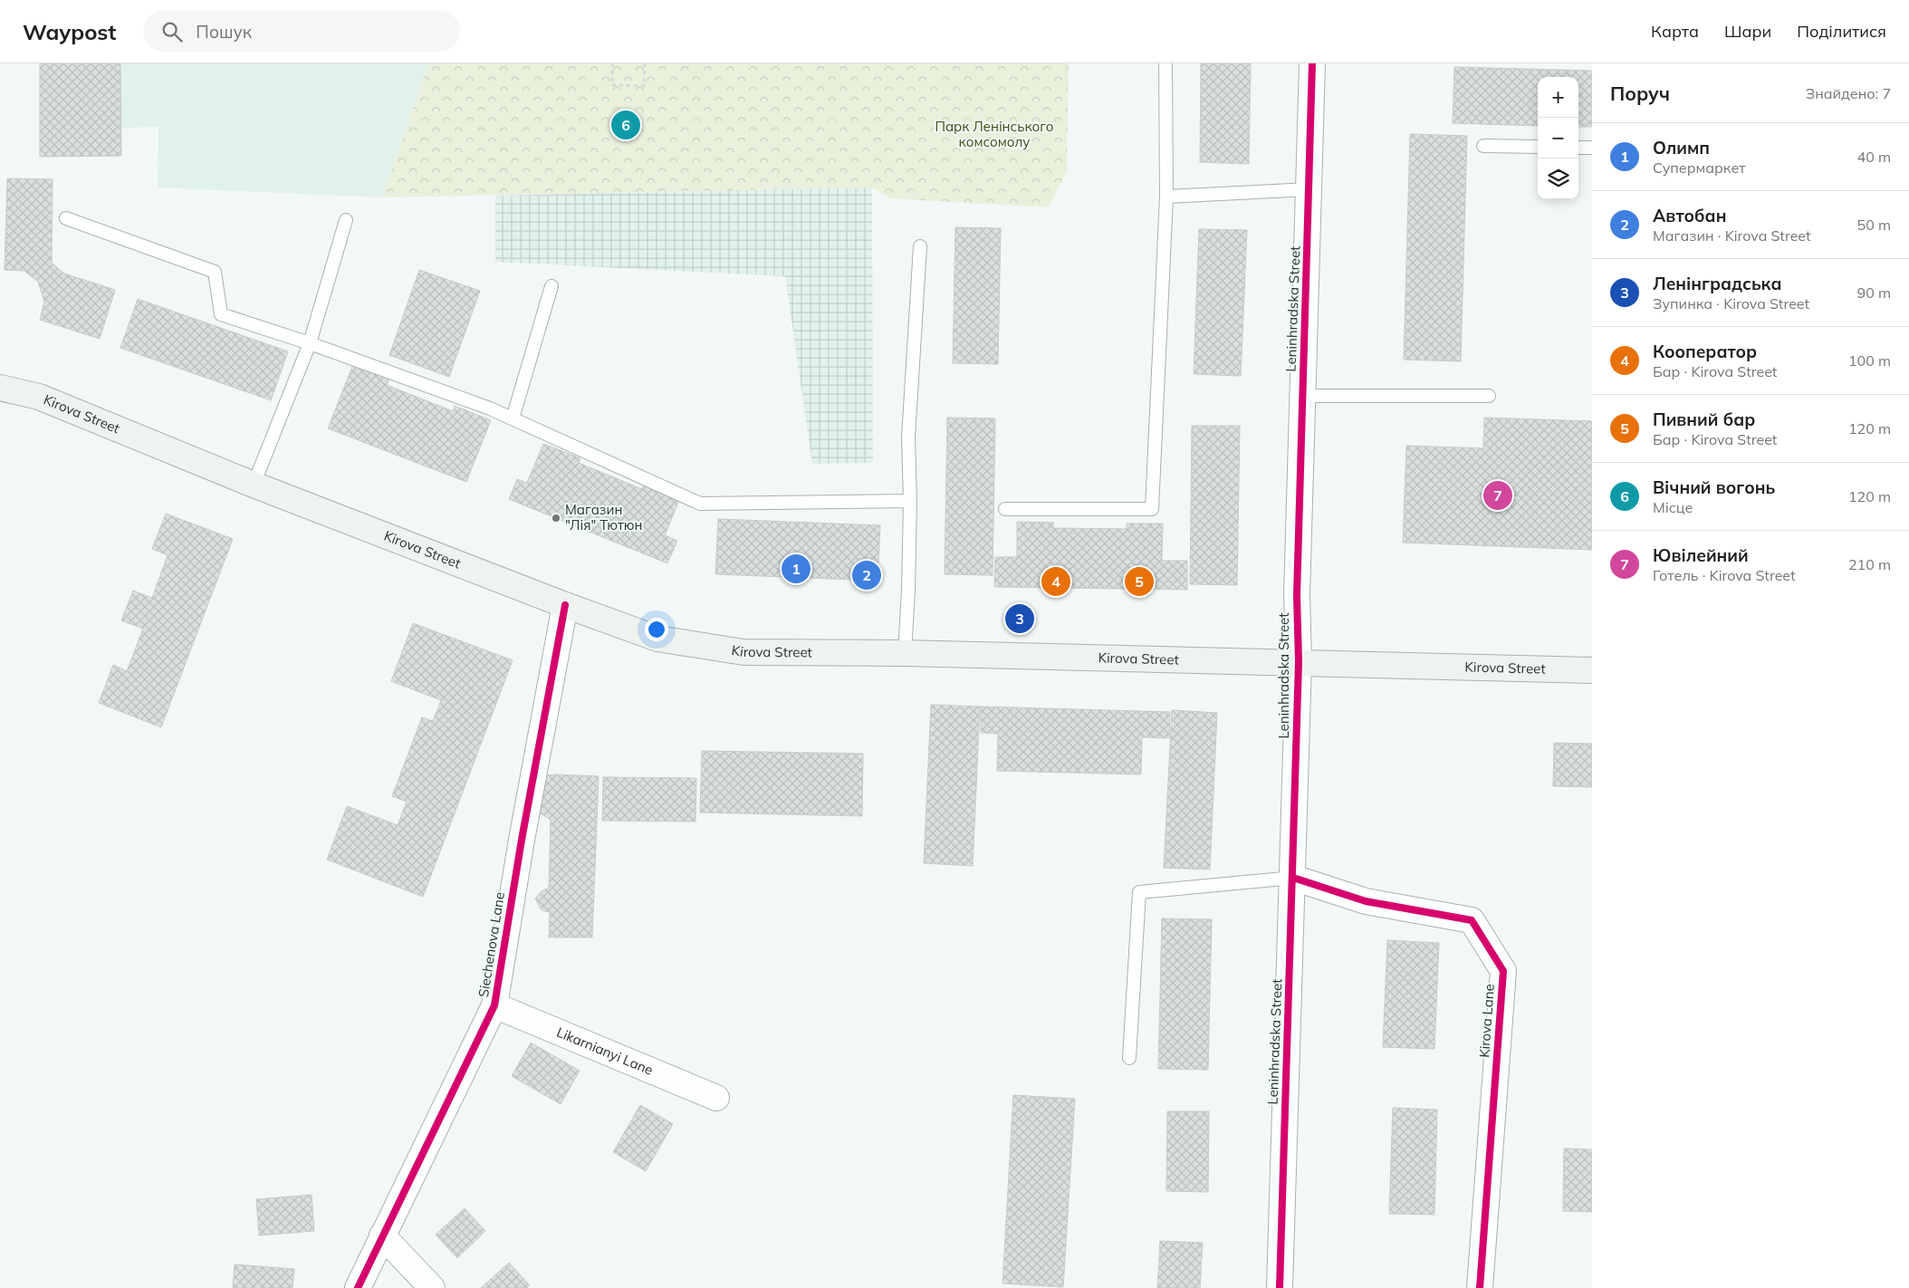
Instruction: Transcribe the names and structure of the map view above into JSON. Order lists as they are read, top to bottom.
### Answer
{
  "streets": {
    "main road": ["Kirova Street"],
    "street": [
      "Leninhradska Street",
      "Siechenova Lane",
      "Kirova Lane",
      "Likarnianyi Lane"
    ]
  },
  "crossings": [
    ["Leninhradska Street", "Kirova Street"],
    ["Leninhradska Street", "Kirova Lane"],
    ["Kirova Street", "Siechenova Lane"],
    ["Siechenova Lane", "Likarnianyi Lane"]
  ],
  "parks": ["Парк Ленінського комсомолу"],
  "places": ["Магазин \"Лія\" Тютюн"],
  "page": {
    "header": "Waypost",
    "search": "Пошук",
    "nav": ["Карта", "Шари", "Поділитися"],
    "heading": ["Поруч", "Знайдено: 7"],
    "map_buttons": ["+", "−"],
    "pins": [
      "6",
      "7",
      "1",
      "2",
      "4",
      "5",
      "3"
    ],
    "list": [
      {
        "mark": "1",
        "name": "Олимп",
        "note": "Супермаркет",
        "value": "40 m"
      },
      {
        "mark": "2",
        "name": "Автобан",
        "note": "Магазин · Kirova Street",
        "value": "50 m"
      },
      {
        "mark": "3",
        "name": "Ленінградська",
        "note": "Зупинка · Kirova Street",
        "value": "90 m"
      },
      {
        "mark": "4",
        "name": "Кооператор",
        "note": "Бар · Kirova Street",
        "value": "100 m"
      },
      {
        "mark": "5",
        "name": "Пивний бар",
        "note": "Бар · Kirova Street",
        "value": "120 m"
      },
      {
        "mark": "6",
        "name": "Вічний вогонь",
        "note": "Місце",
        "value": "120 m"
      },
      {
        "mark": "7",
        "name": "Ювілейний",
        "note": "Готель · Kirova Street",
        "value": "210 m"
      }
    ]
  }
}
